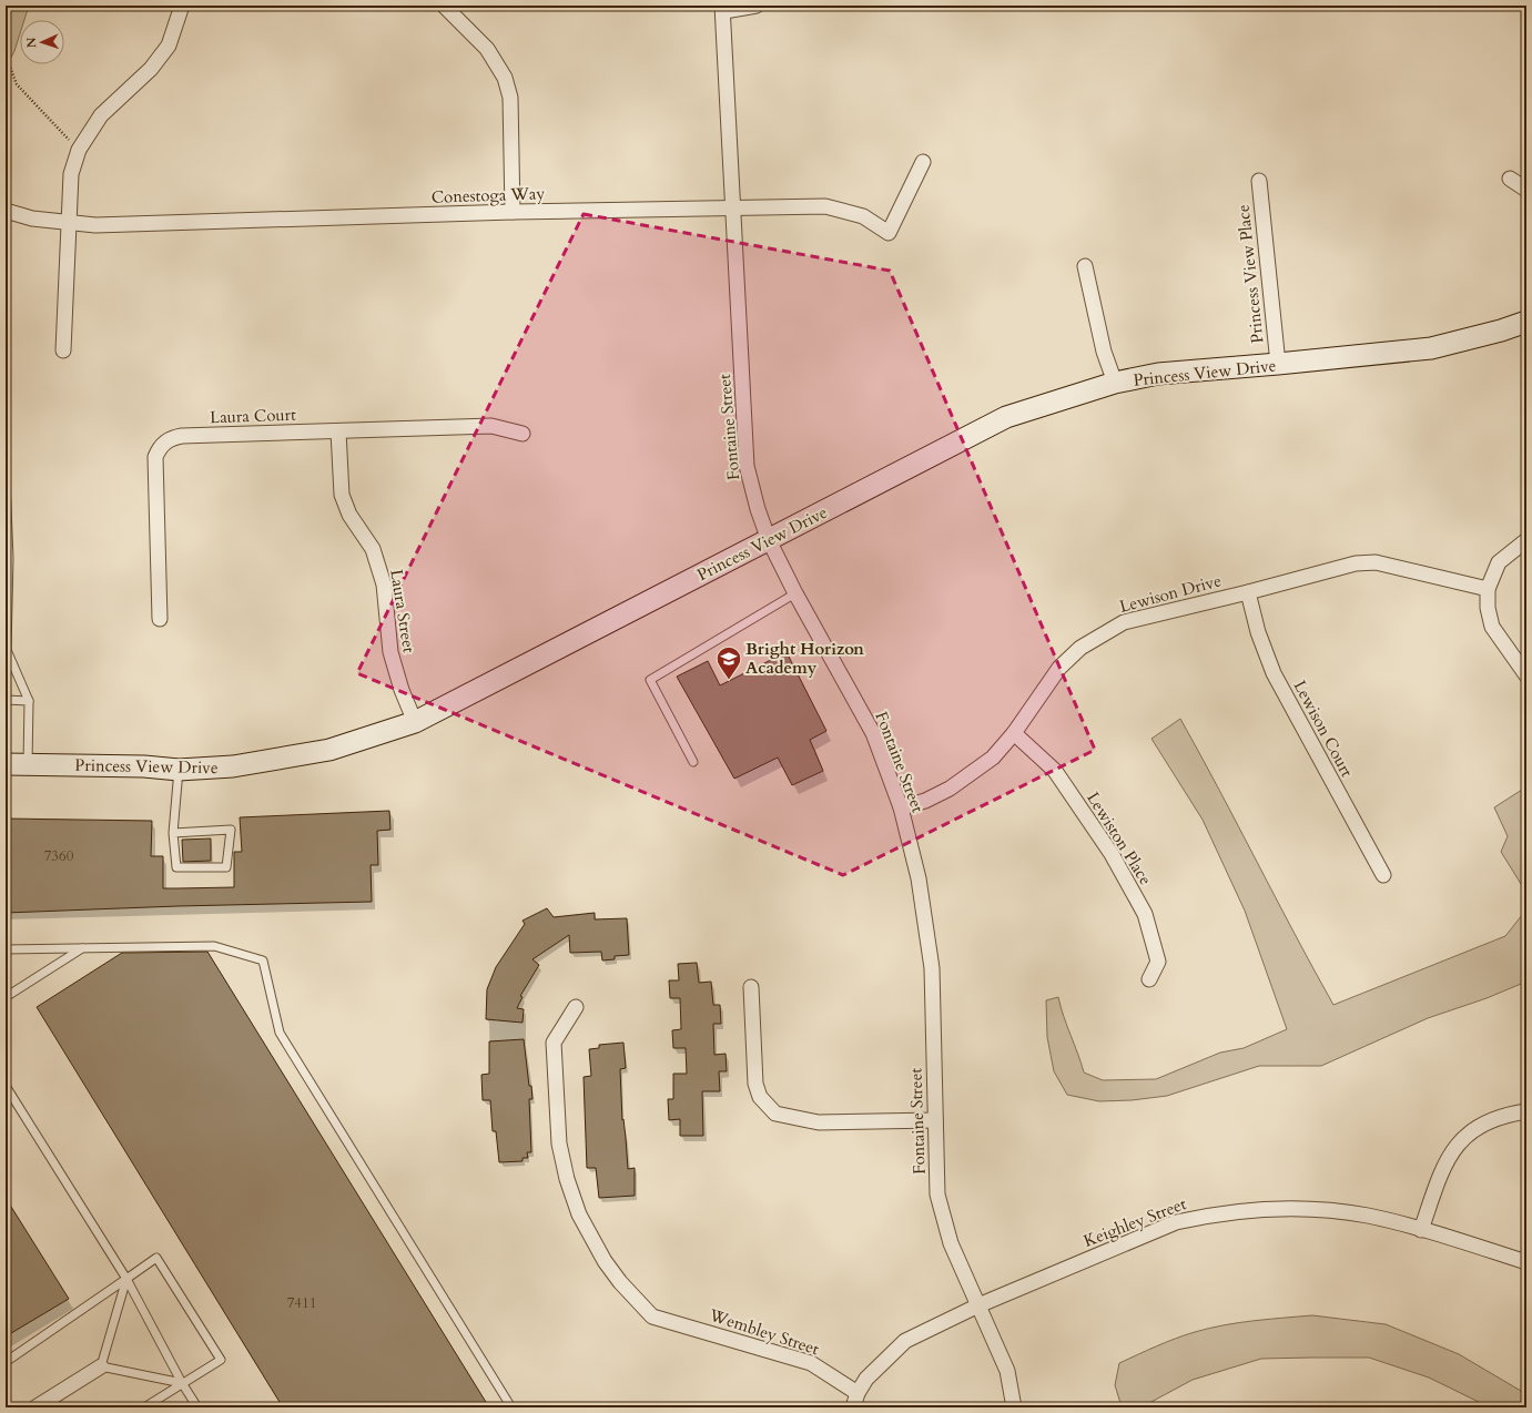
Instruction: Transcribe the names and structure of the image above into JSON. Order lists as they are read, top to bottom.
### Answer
{
  "streets": {
    "main road": ["Princess View Drive"],
    "street": [
      "Conestoga Way",
      "Princess View Place",
      "Laura Court",
      "Fontaine Street",
      "Lewison Drive",
      "Laura Street",
      "Lewison Court",
      "Lewiston Place",
      "Keighley Street",
      "Wembley Street"
    ]
  },
  "crossings": [
    ["Conestoga Way", "Fontaine Street"],
    ["Princess View Place", "Princess View Drive"],
    ["Princess View Drive", "Fontaine Street"],
    ["Princess View Drive", "Laura Street"],
    ["Laura Court", "Laura Street"],
    ["Fontaine Street", "Lewison Drive"],
    ["Fontaine Street", "Keighley Street"],
    ["Lewison Drive", "Lewison Court"],
    ["Lewison Drive", "Lewiston Place"],
    ["Keighley Street", "Wembley Street"]
  ],
  "places": {
    "school or university": ["Bright Horizon Academy"]
  },
  "house_numbers": ["7360", "7411"],
  "north": "left"
}
